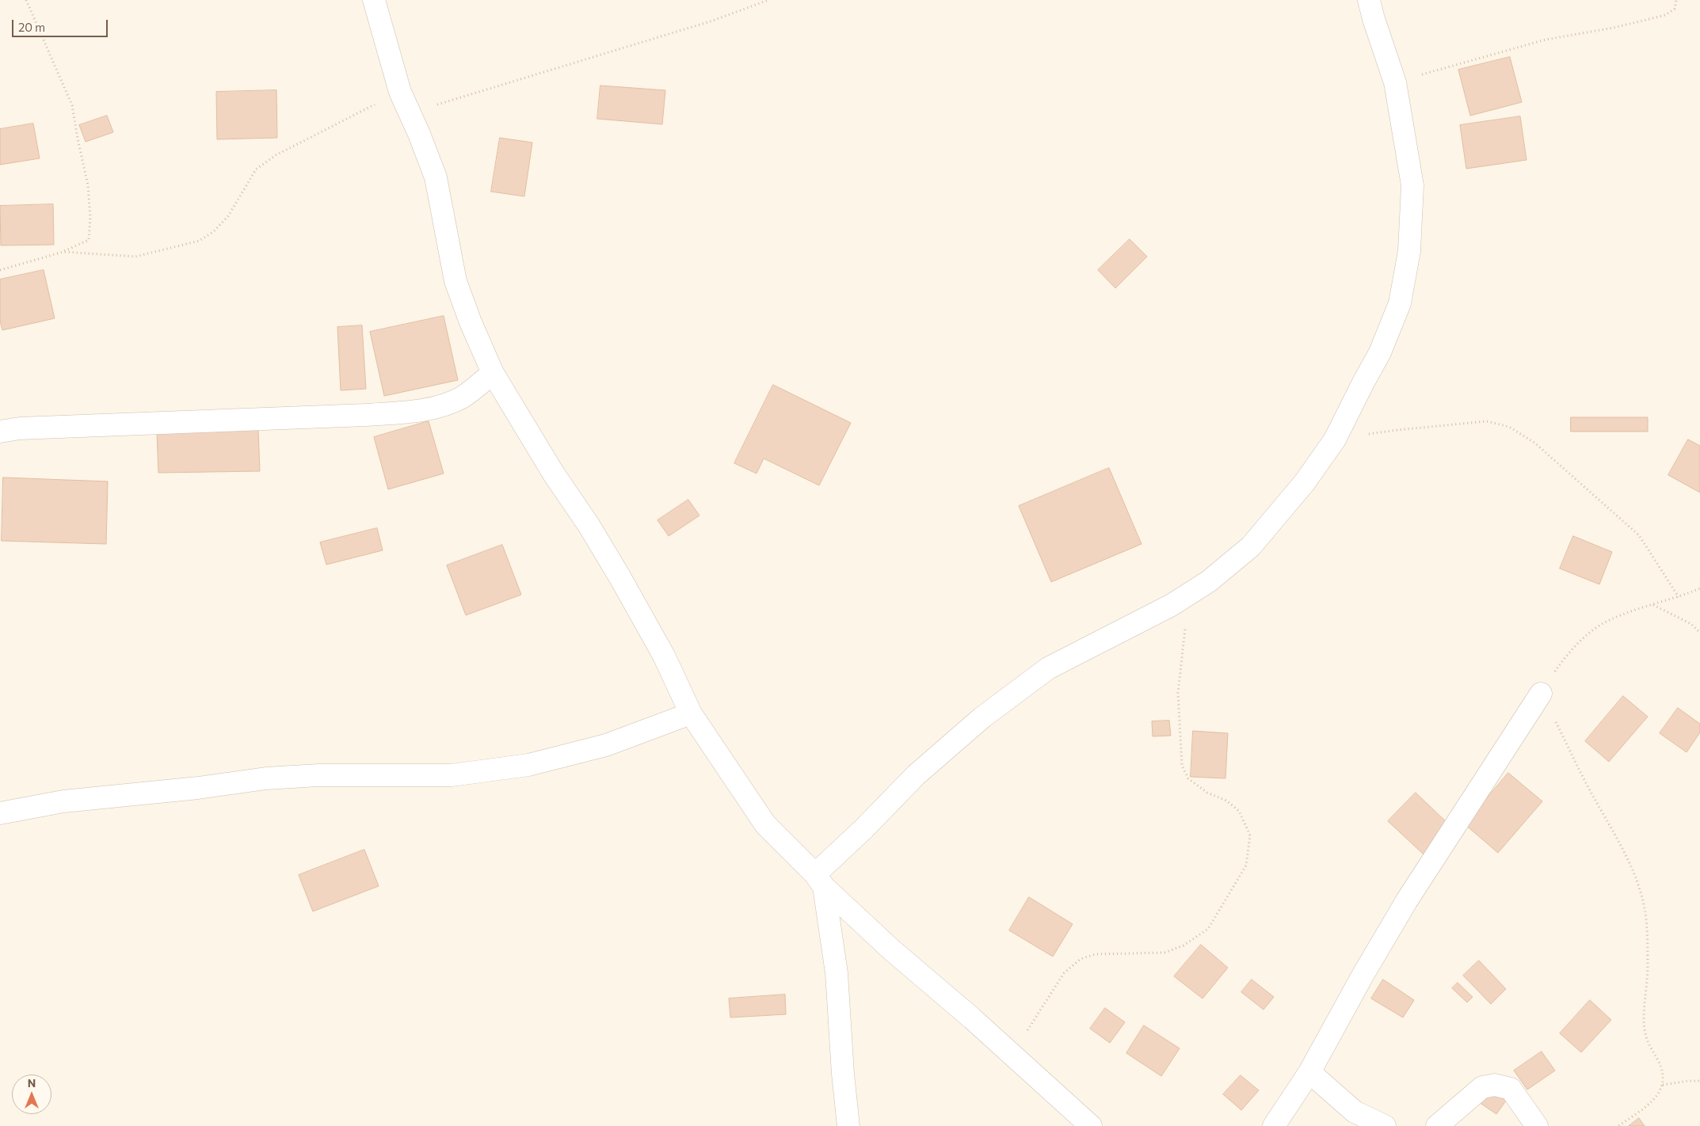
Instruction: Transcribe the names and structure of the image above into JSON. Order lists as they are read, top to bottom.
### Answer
{
  "scale_bar": "20 m",
  "north": "top"
}
